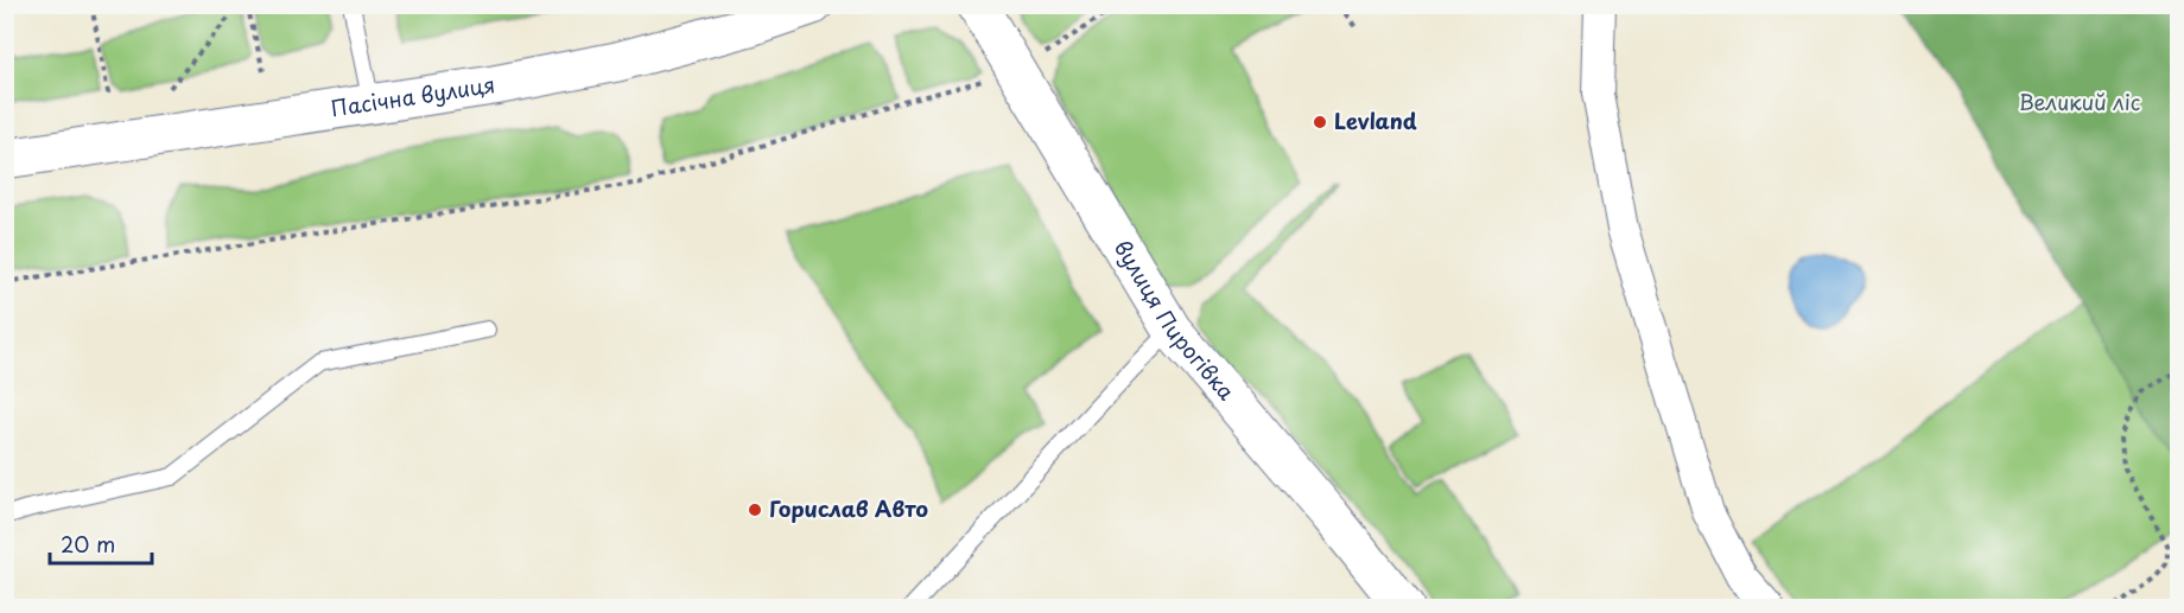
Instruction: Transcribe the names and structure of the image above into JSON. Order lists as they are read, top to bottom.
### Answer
{
  "streets": {
    "main road": ["Пасічна вулиця", "вулиця Пирогівка"]
  },
  "parks": ["Великий ліс"],
  "places": ["Levland", "Горислав Авто"],
  "scale_bar": "20 m"
}
